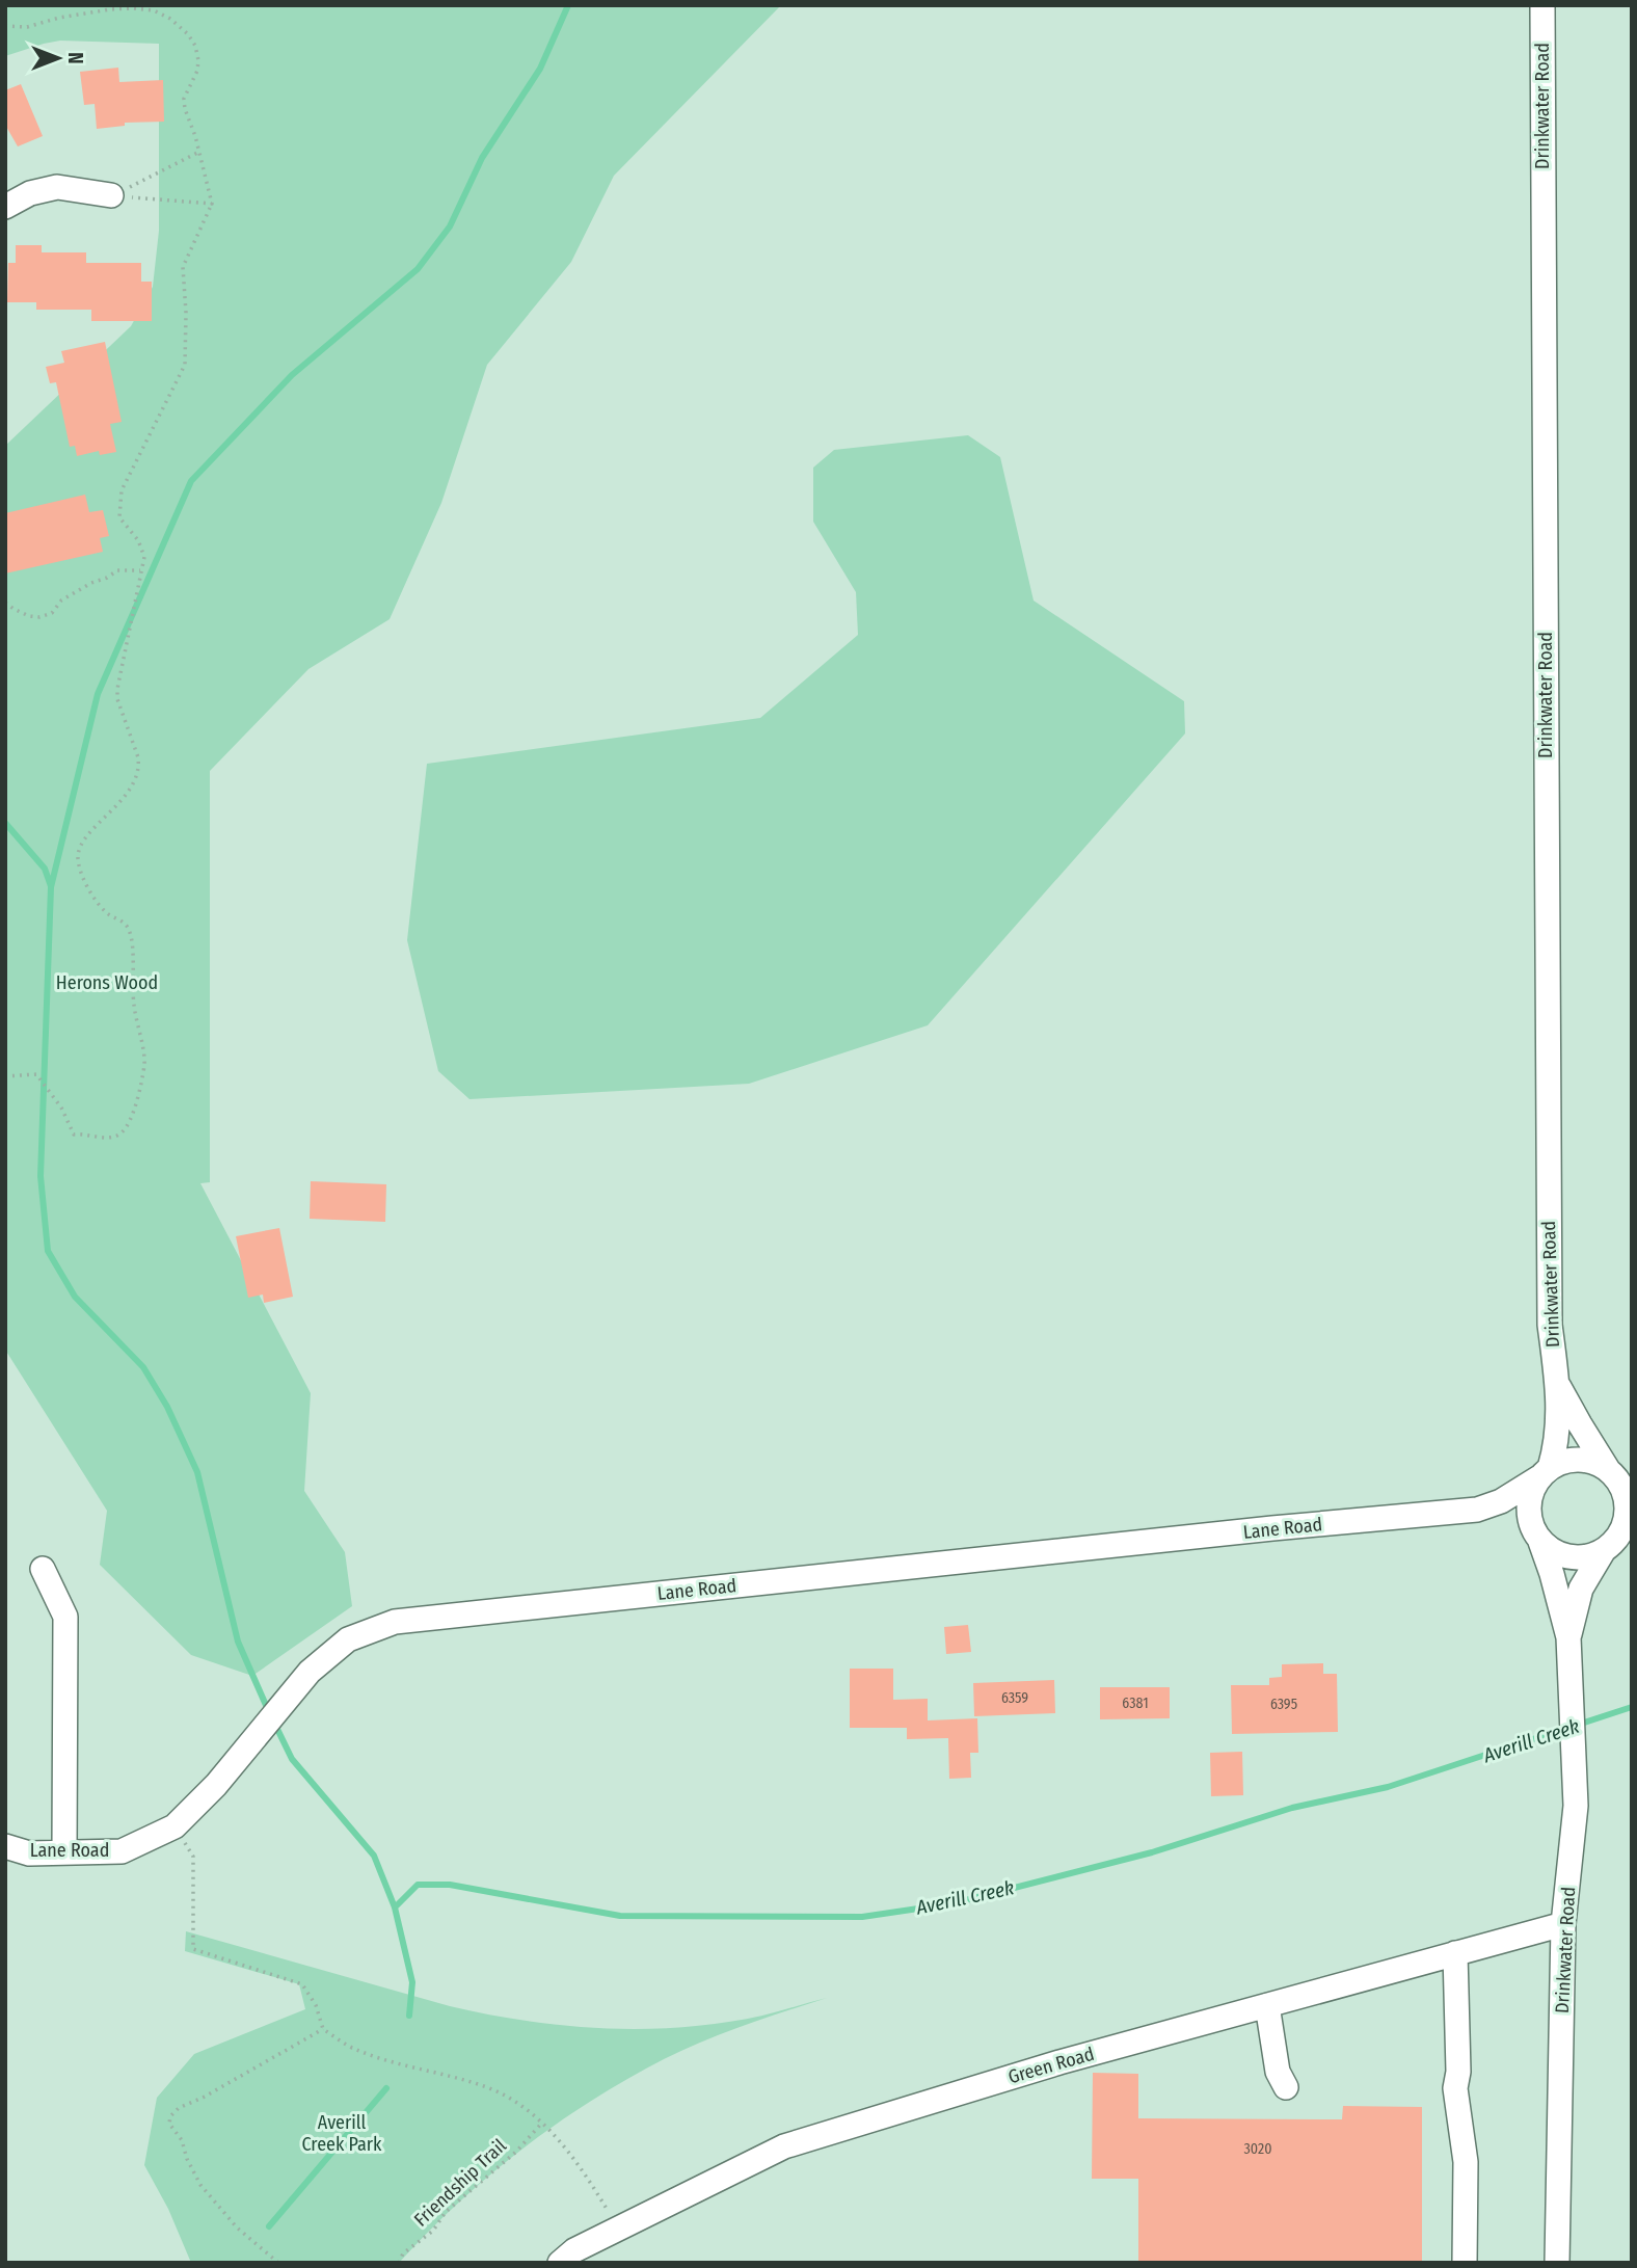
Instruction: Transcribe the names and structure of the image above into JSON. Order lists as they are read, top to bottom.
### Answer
{
  "streets": {
    "street": ["Drinkwater Road", "Lane Road", "Green Road"],
    "path": ["Friendship Trail"]
  },
  "crossings": [
    ["Drinkwater Road", "Lane Road"],
    ["Drinkwater Road", "Green Road"]
  ],
  "water": ["Averill Creek"],
  "parks": ["Herons Wood", "Averill Creek Park"],
  "house_numbers": [
    "6359",
    "6381",
    "6395",
    "3020"
  ],
  "north": "right"
}
